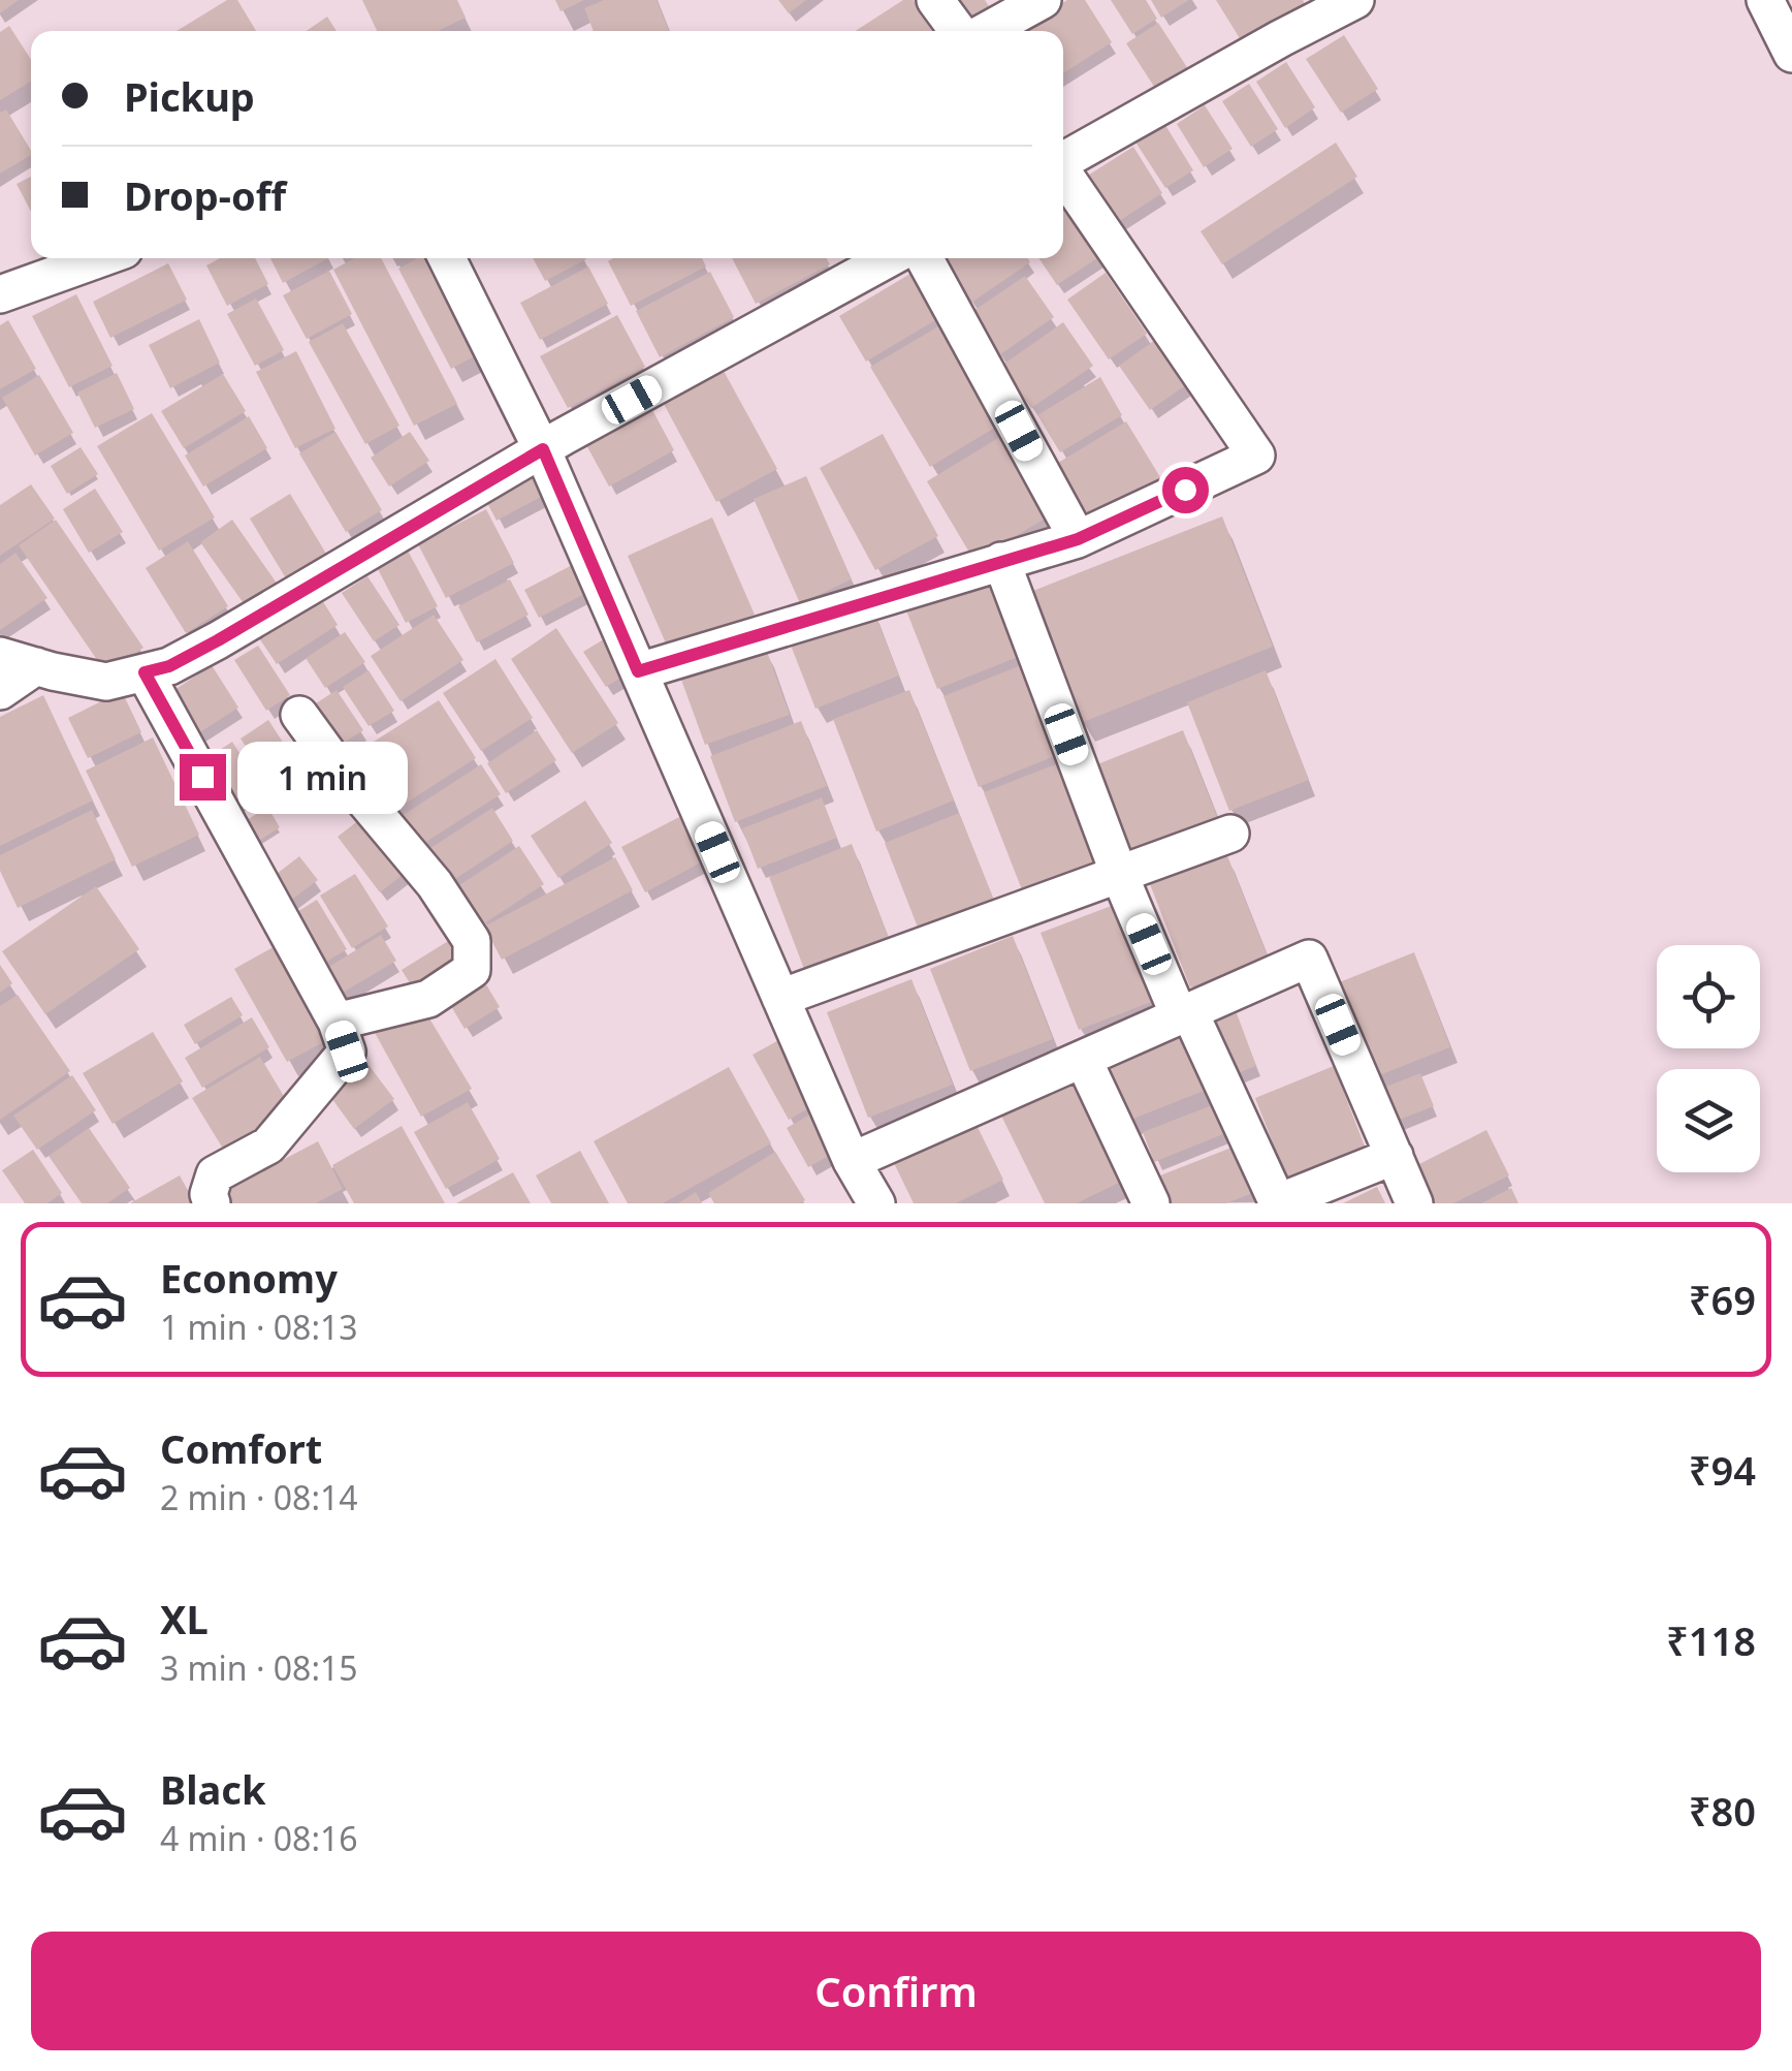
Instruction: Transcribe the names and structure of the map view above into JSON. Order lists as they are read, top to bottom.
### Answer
{
  "page": {
    "banner": ["Pickup", "Drop-off"],
    "bubble": "1 min",
    "list": [
      {
        "name": "Economy",
        "note": "1 min · 08:13",
        "value": "₹69"
      },
      {
        "name": "Comfort",
        "note": "2 min · 08:14",
        "value": "₹94"
      },
      {
        "name": "XL",
        "note": "3 min · 08:15",
        "value": "₹118"
      },
      {
        "name": "Black",
        "note": "4 min · 08:16",
        "value": "₹80"
      }
    ],
    "buttons": "Confirm"
  }
}
